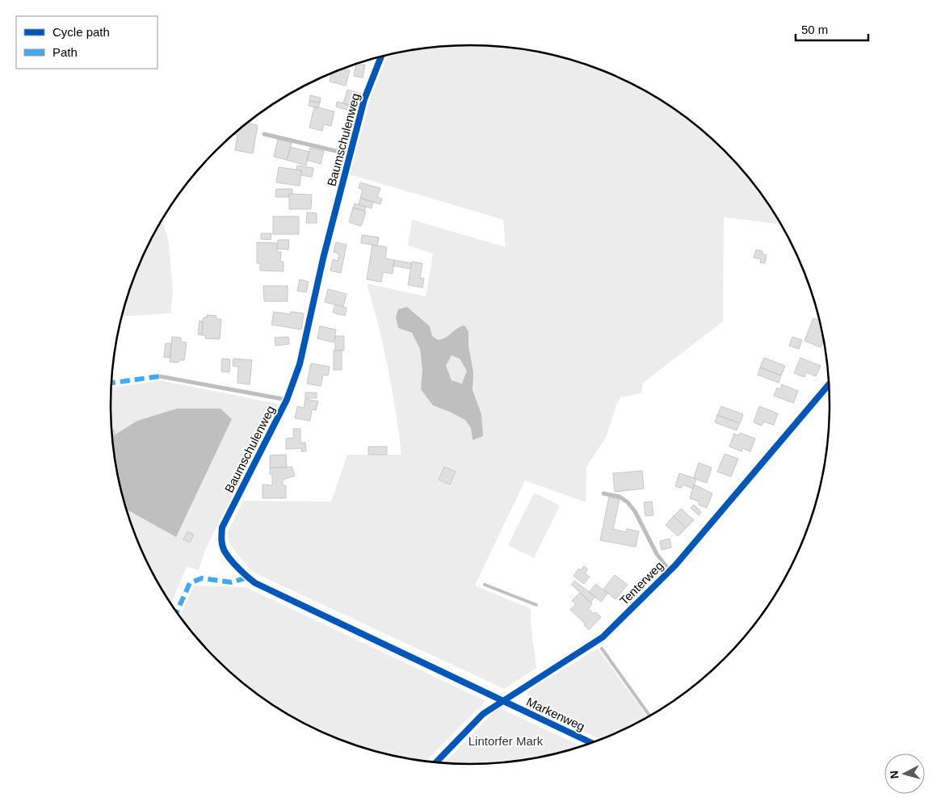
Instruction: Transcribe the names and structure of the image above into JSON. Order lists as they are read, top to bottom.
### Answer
{
  "streets": {
    "street": ["Baumschulenweg", "Tenterweg", "Markenweg"]
  },
  "crossings": [
    ["Baumschulenweg", "Tenterweg"],
    ["Baumschulenweg", "Markenweg"],
    ["Tenterweg", "Markenweg"]
  ],
  "parks": ["Lintorfer Mark"],
  "legend": ["Cycle path", "Path"],
  "scale_bar": "50 m",
  "north": "left"
}
